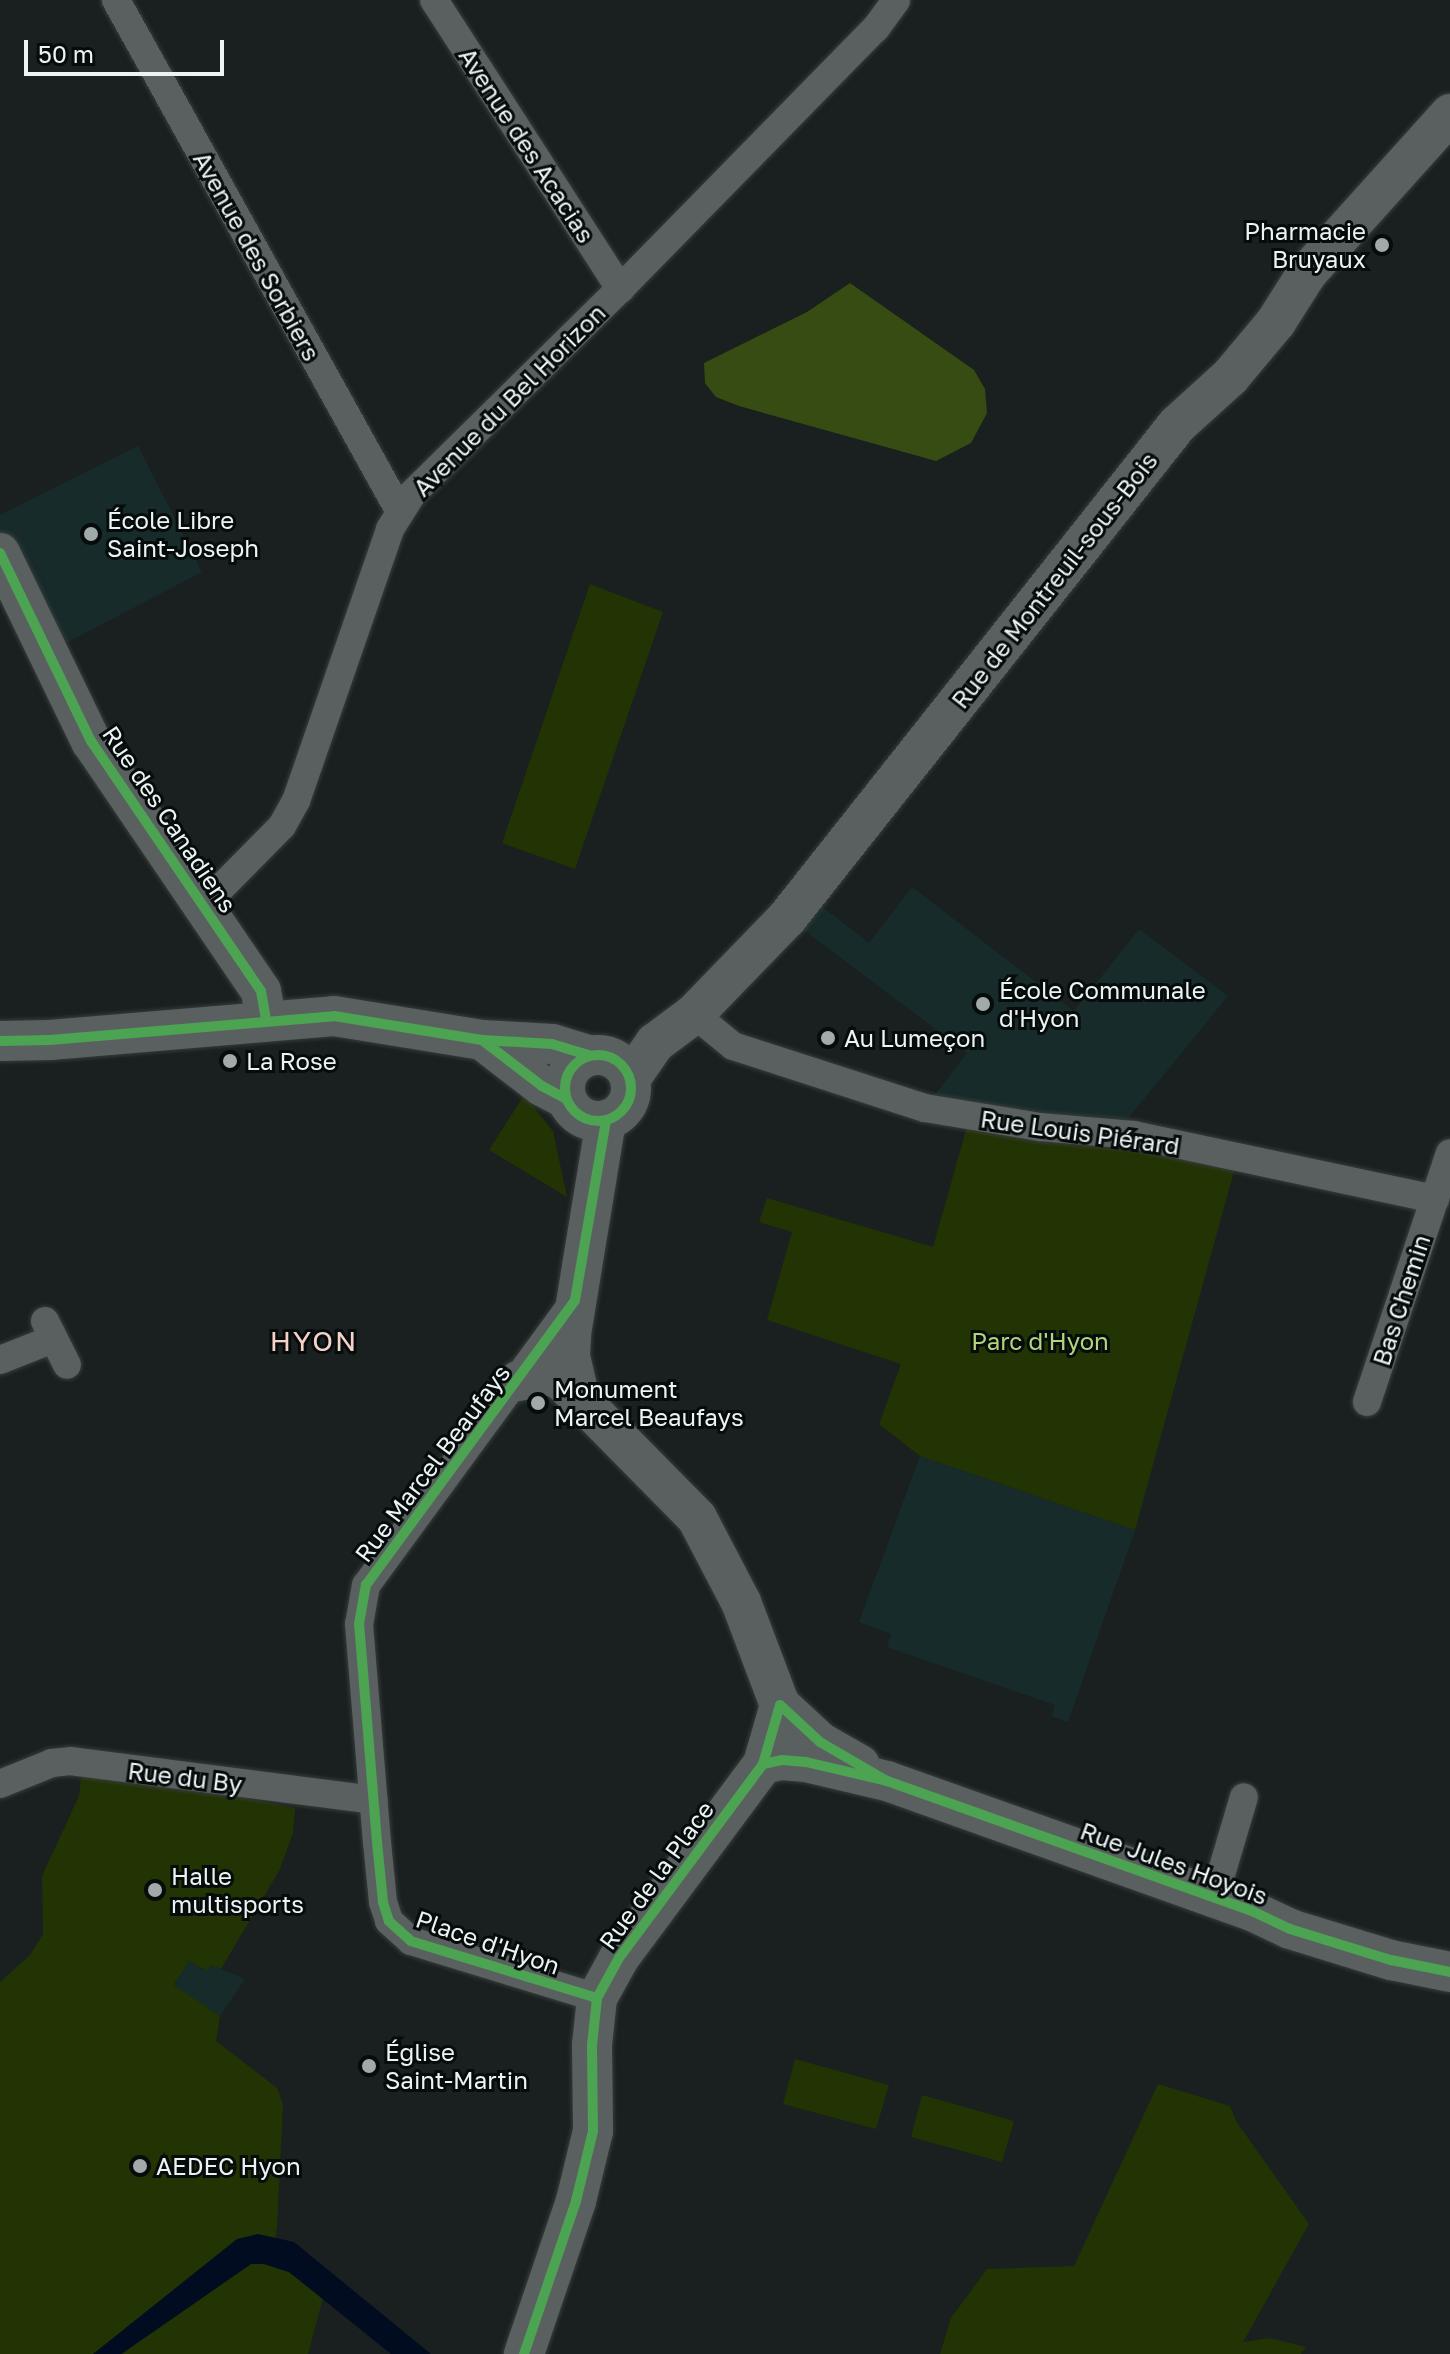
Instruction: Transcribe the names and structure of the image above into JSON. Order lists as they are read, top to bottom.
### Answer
{
  "streets": {
    "street": [
      "Avenue des Acacias",
      "Avenue des Sorbiers",
      "Avenue du Bel Horizon",
      "Rue de Montreuil-sous-Bois",
      "Rue des Canadiens",
      "Rue Louis Piérard",
      "Bas Chemin",
      "Rue Marcel Beaufays",
      "Rue du By",
      "Rue Jules Hoyois",
      "Rue de la Place",
      "Place d'Hyon"
    ]
  },
  "crossings": [
    ["Avenue des Acacias", "Avenue du Bel Horizon"],
    ["Avenue des Sorbiers", "Avenue du Bel Horizon"],
    ["Avenue du Bel Horizon", "Rue des Canadiens"],
    ["Rue de Montreuil-sous-Bois", "Rue Louis Piérard"],
    ["Rue Louis Piérard", "Bas Chemin"],
    ["Rue Marcel Beaufays", "Rue du By"],
    ["Rue Marcel Beaufays", "Place d'Hyon"],
    ["Rue Jules Hoyois", "Rue de la Place"],
    ["Rue de la Place", "Place d'Hyon"]
  ],
  "districts": ["HYON"],
  "parks": ["Parc d'Hyon"],
  "places": [
    "Pharmacie Bruyaux",
    "École Libre Saint-Joseph",
    "École Communale d'Hyon",
    "Au Lumeçon",
    "La Rose",
    "Monument Marcel Beaufays",
    "Halle multisports",
    "Église Saint-Martin",
    "AEDEC Hyon"
  ],
  "scale_bar": "50 m"
}
